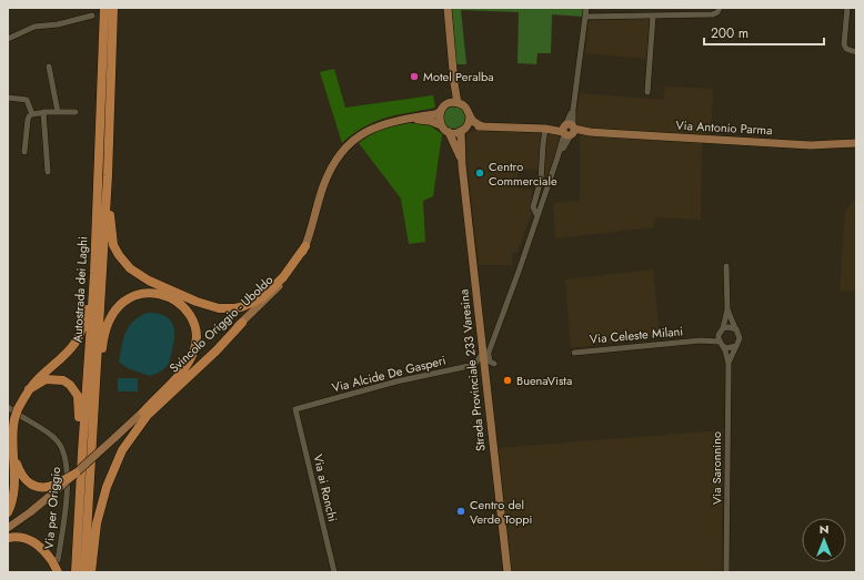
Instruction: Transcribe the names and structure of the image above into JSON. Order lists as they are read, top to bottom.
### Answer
{
  "streets": {
    "highway": ["Autostrada dei Laghi"],
    "main road": ["Via Antonio Parma", "Svincolo Origgio - Uboldo", "Strada Provinciale 233 Varesina"],
    "street": [
      "Via Celeste Milani",
      "Via Alcide De Gasperi",
      "Via Saronnino",
      "Via ai Ronchi",
      "Via per Origgio"
    ]
  },
  "crossings": [
    ["Via Antonio Parma", "Svincolo Origgio - Uboldo"],
    ["Via Antonio Parma", "Strada Provinciale 233 Varesina"],
    ["Via Antonio Parma", "Via Alcide De Gasperi"],
    ["Svincolo Origgio - Uboldo", "Strada Provinciale 233 Varesina"],
    ["Strada Provinciale 233 Varesina", "Via Alcide De Gasperi"],
    ["Via Alcide De Gasperi", "Via ai Ronchi"]
  ],
  "places": [
    "Motel Peralba",
    "Centro Commerciale",
    "BuenaVista",
    "Centro del Verde Toppi"
  ],
  "scale_bar": "200 m",
  "north": "top"
}
